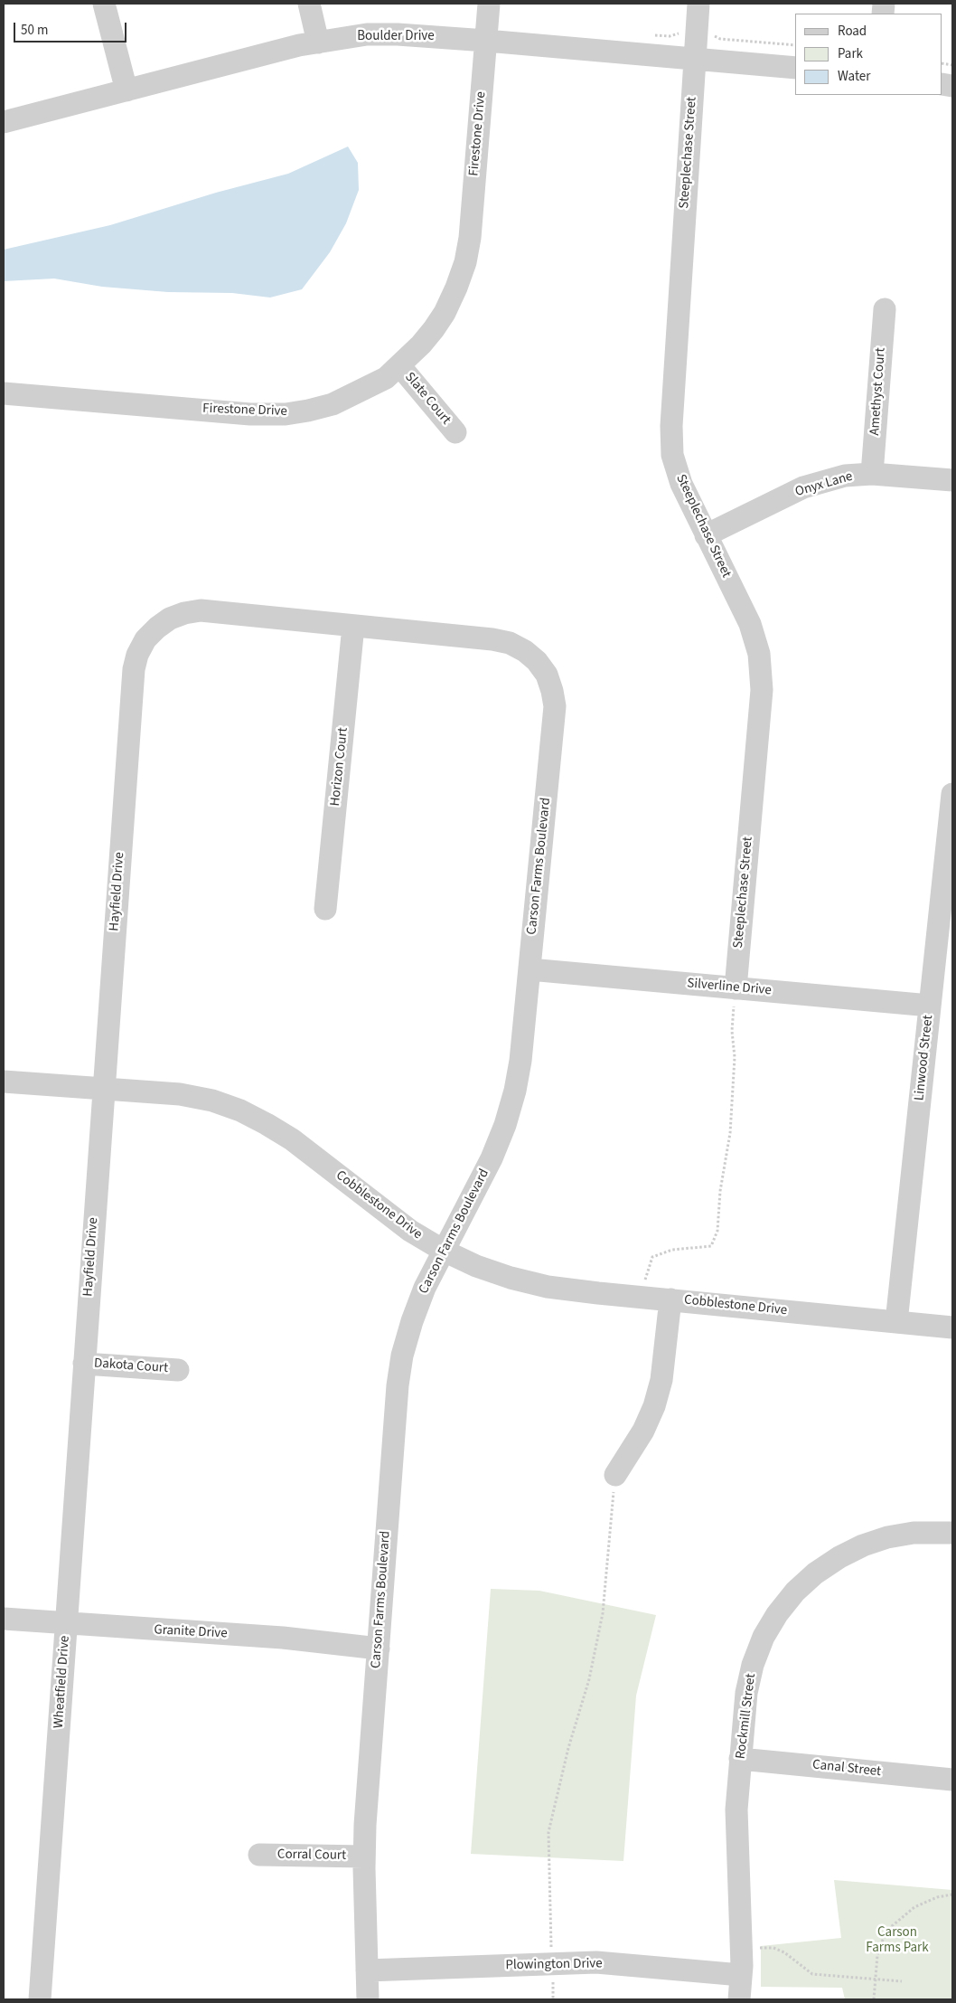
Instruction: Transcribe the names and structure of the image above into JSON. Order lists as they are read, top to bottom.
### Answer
{
  "streets": {
    "street": [
      "Boulder Drive",
      "Firestone Drive",
      "Steeplechase Street",
      "Amethyst Court",
      "Slate Court",
      "Onyx Lane",
      "Horizon Court",
      "Carson Farms Boulevard",
      "Hayfield Drive",
      "Silverline Drive",
      "Linwood Street",
      "Cobblestone Drive",
      "Dakota Court",
      "Granite Drive",
      "Wheatfield Drive",
      "Rockmill Street",
      "Canal Street",
      "Corral Court",
      "Plowington Drive"
    ]
  },
  "crossings": [
    ["Boulder Drive", "Firestone Drive"],
    ["Boulder Drive", "Steeplechase Street"],
    ["Firestone Drive", "Slate Court"],
    ["Steeplechase Street", "Onyx Lane"],
    ["Steeplechase Street", "Silverline Drive"],
    ["Amethyst Court", "Onyx Lane"],
    ["Horizon Court", "Carson Farms Boulevard"],
    ["Horizon Court", "Hayfield Drive"],
    ["Carson Farms Boulevard", "Hayfield Drive"],
    ["Carson Farms Boulevard", "Silverline Drive"],
    ["Carson Farms Boulevard", "Cobblestone Drive"],
    ["Carson Farms Boulevard", "Granite Drive"],
    ["Carson Farms Boulevard", "Corral Court"],
    ["Carson Farms Boulevard", "Plowington Drive"],
    ["Hayfield Drive", "Cobblestone Drive"],
    ["Hayfield Drive", "Dakota Court"],
    ["Hayfield Drive", "Wheatfield Drive"],
    ["Silverline Drive", "Linwood Street"],
    ["Linwood Street", "Cobblestone Drive"],
    ["Dakota Court", "Wheatfield Drive"],
    ["Granite Drive", "Wheatfield Drive"],
    ["Rockmill Street", "Canal Street"],
    ["Rockmill Street", "Plowington Drive"]
  ],
  "parks": ["Carson Farms Park"],
  "legend": ["Road", "Park", "Water"],
  "scale_bar": "50 m"
}
